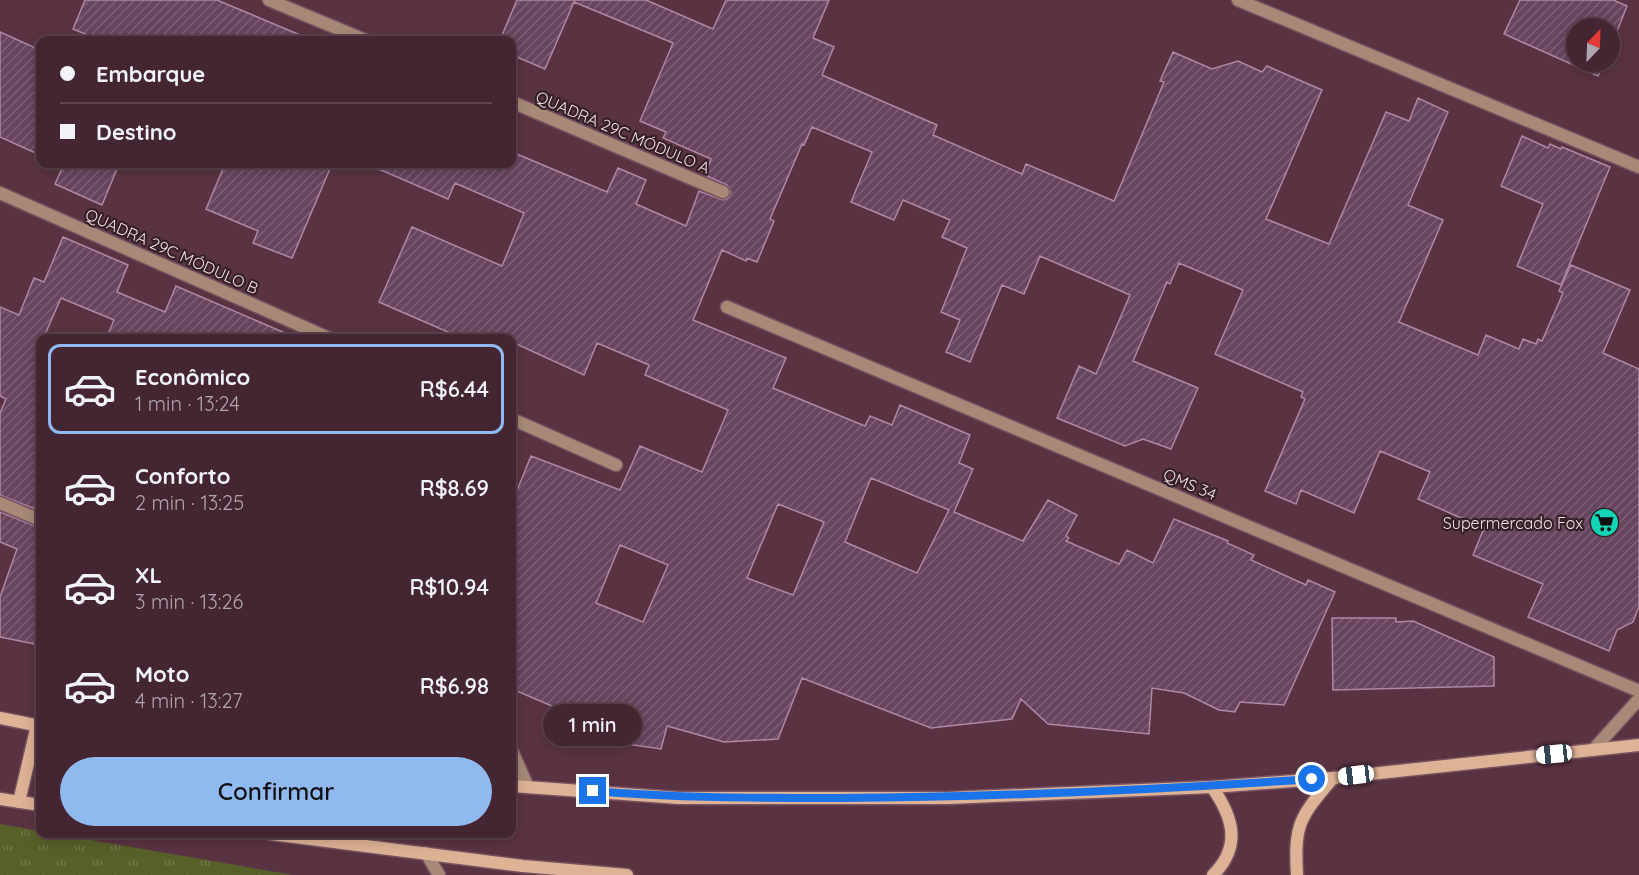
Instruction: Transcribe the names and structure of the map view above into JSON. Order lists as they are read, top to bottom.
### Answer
{
  "streets": {
    "street": ["QUADRA 29C MÓDULO A", "QUADRA 29C MÓDULO B", "QMS 34"]
  },
  "places": {
    "supermarket": ["Supermercado Fox"]
  },
  "north": "top right",
  "page": {
    "banner": ["Embarque", "Destino"],
    "list": [
      {
        "name": "Econômico",
        "note": "1 min · 13:24",
        "value": "R$6.44"
      },
      {
        "name": "Conforto",
        "note": "2 min · 13:25",
        "value": "R$8.69"
      },
      {
        "name": "XL",
        "note": "3 min · 13:26",
        "value": "R$10.94"
      },
      {
        "name": "Moto",
        "note": "4 min · 13:27",
        "value": "R$6.98"
      }
    ],
    "bubble": "1 min",
    "buttons": "Confirmar"
  }
}
